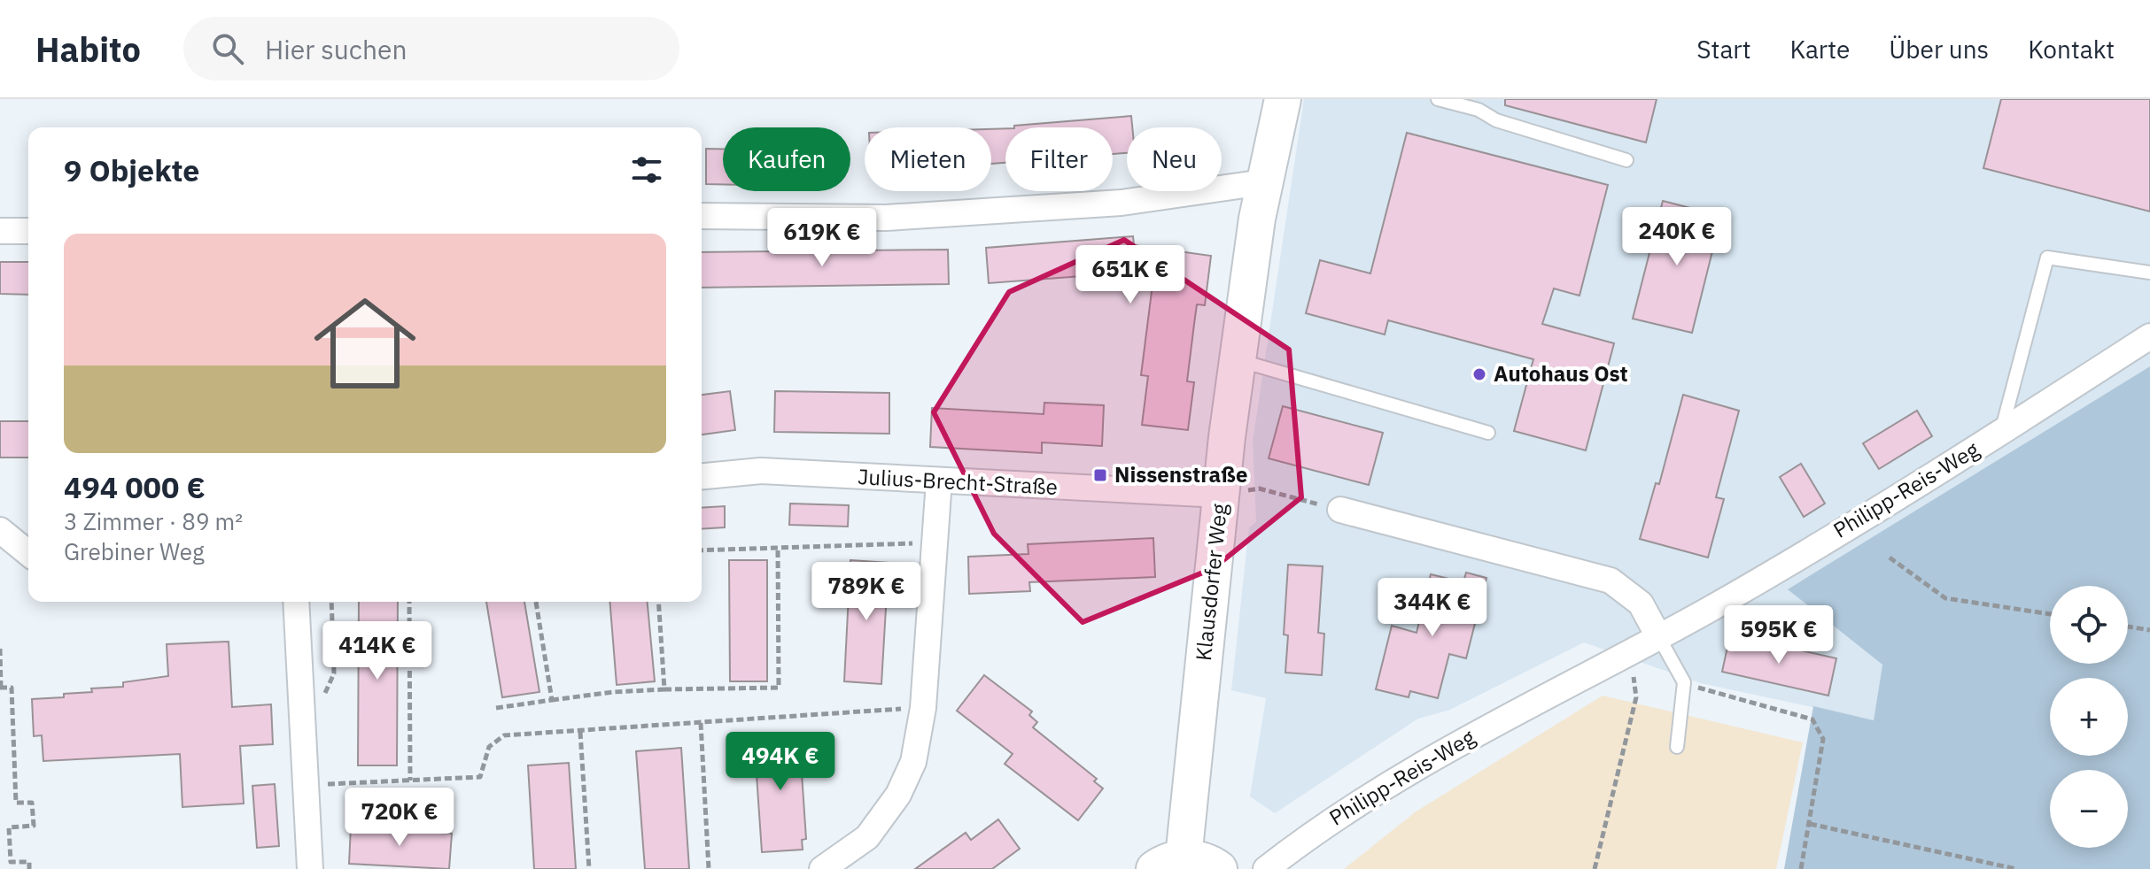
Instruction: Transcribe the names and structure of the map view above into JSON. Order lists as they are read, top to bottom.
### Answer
{
  "streets": {
    "street": ["Julius-Brecht-Straße", "Philipp-Reis-Weg", "Klausdorfer Weg"]
  },
  "crossings": [
    ["Julius-Brecht-Straße", "Klausdorfer Weg"]
  ],
  "places": {
    "other": ["Autohaus Ost"],
    "transit": ["Nissenstraße"]
  },
  "page": {
    "header": "Habito",
    "search": "Hier suchen",
    "nav": [
      "Start",
      "Karte",
      "Über uns",
      "Kontakt"
    ],
    "chip": [
      "Kaufen",
      "Mieten",
      "Filter",
      "Neu"
    ],
    "heading": "9 Objekte",
    "price": [
      "240K €",
      "619K €",
      "651K €",
      "789K €",
      "344K €",
      "595K €",
      "414K €",
      "494K €",
      "720K €"
    ],
    "list": [
      {
        "name": "494 000 €",
        "note": "3 Zimmer · 89 m² · Grebiner Weg"
      }
    ],
    "map_buttons": ["+", "−"]
  }
}
